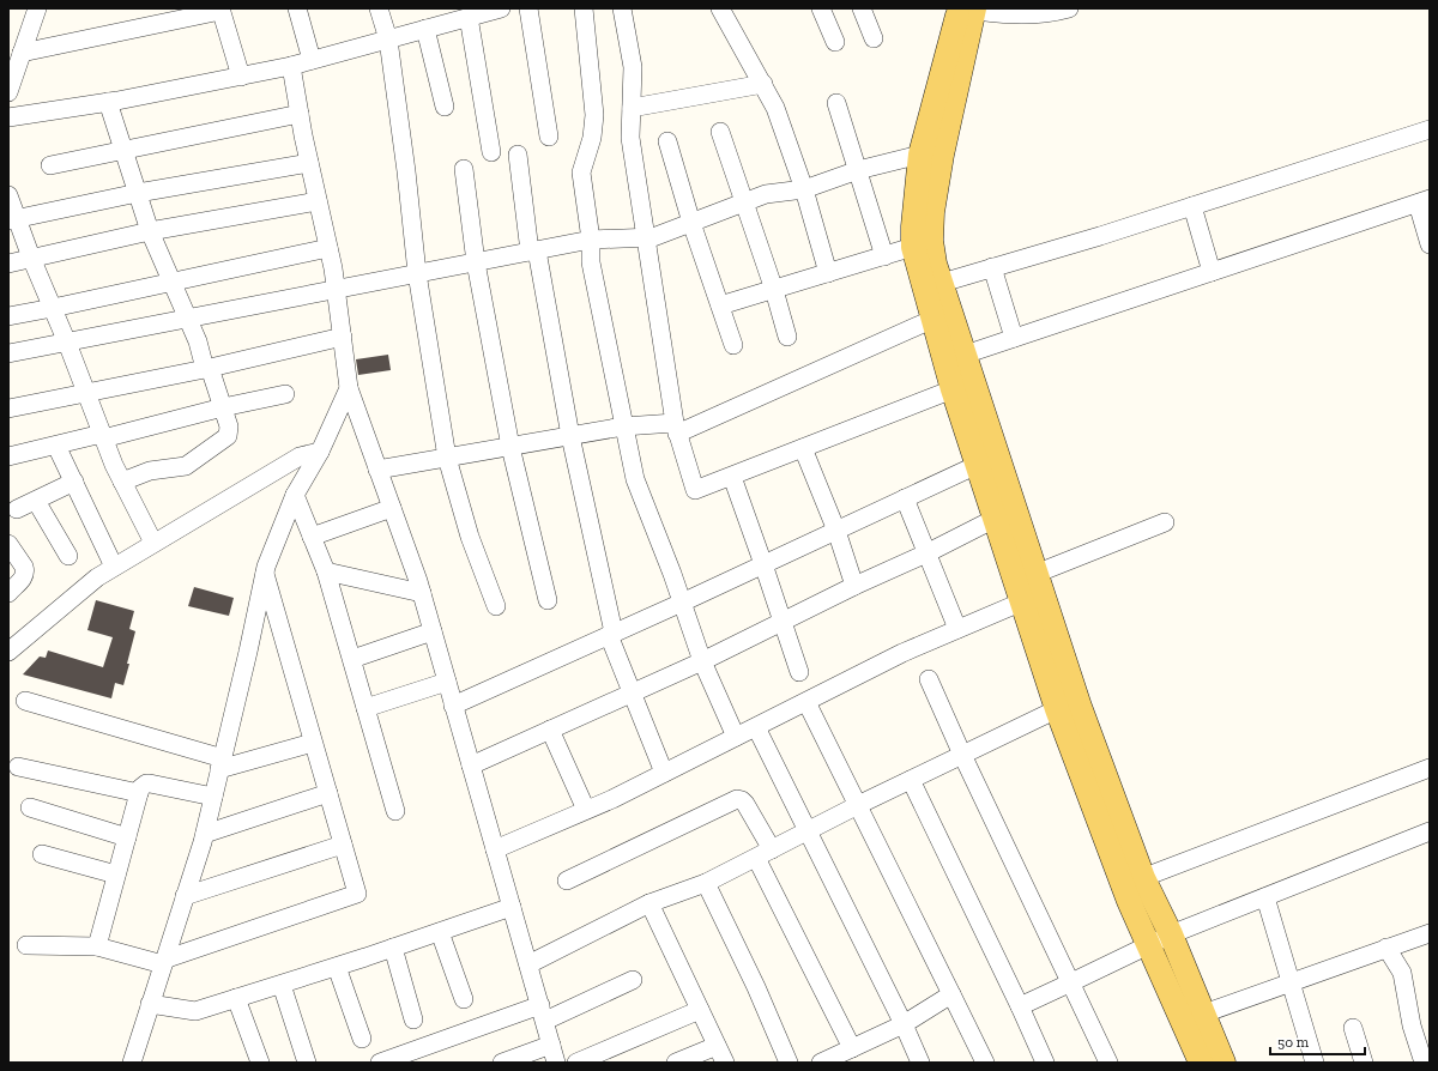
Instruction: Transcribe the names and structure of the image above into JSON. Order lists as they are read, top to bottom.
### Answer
{
  "scale_bar": "50 m"
}
